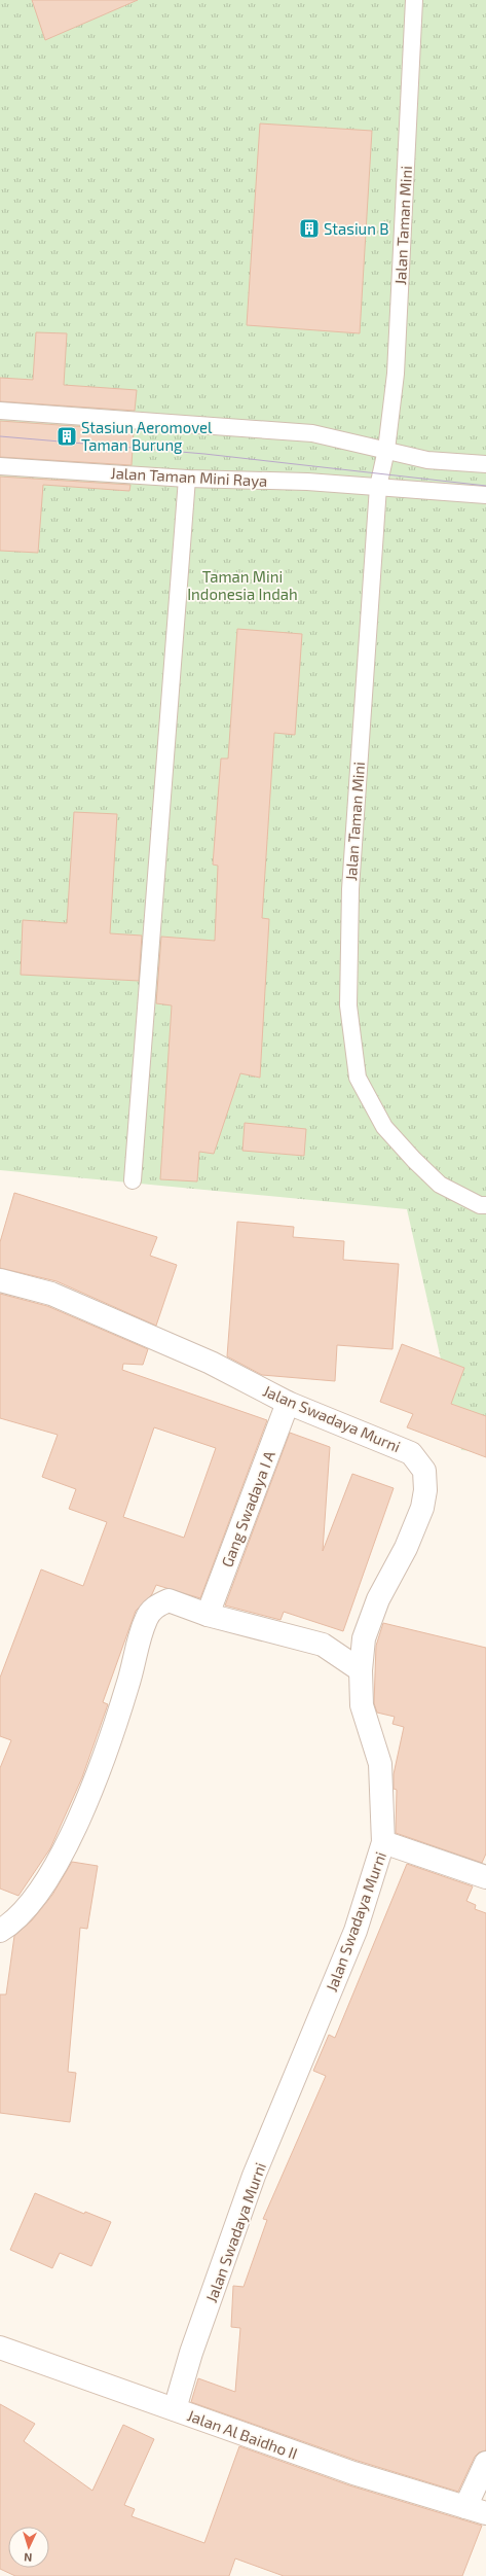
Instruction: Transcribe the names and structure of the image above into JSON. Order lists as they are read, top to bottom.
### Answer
{
  "streets": {
    "street": ["Jalan Swadaya Murni", "Gang Swadaya I A", "Jalan Al Baidho II"],
    "lane": ["Jalan Taman Mini", "Jalan Taman Mini Raya"]
  },
  "crossings": [
    ["Jalan Taman Mini", "Jalan Taman Mini Raya"],
    ["Jalan Swadaya Murni", "Gang Swadaya I A"],
    ["Jalan Swadaya Murni", "Jalan Al Baidho II"]
  ],
  "parks": ["Taman Mini Indonesia Indah"],
  "places": {
    "building": ["Stasiun B", "Stasiun Aeromovel Taman Burung"]
  },
  "north": "bottom"
}
